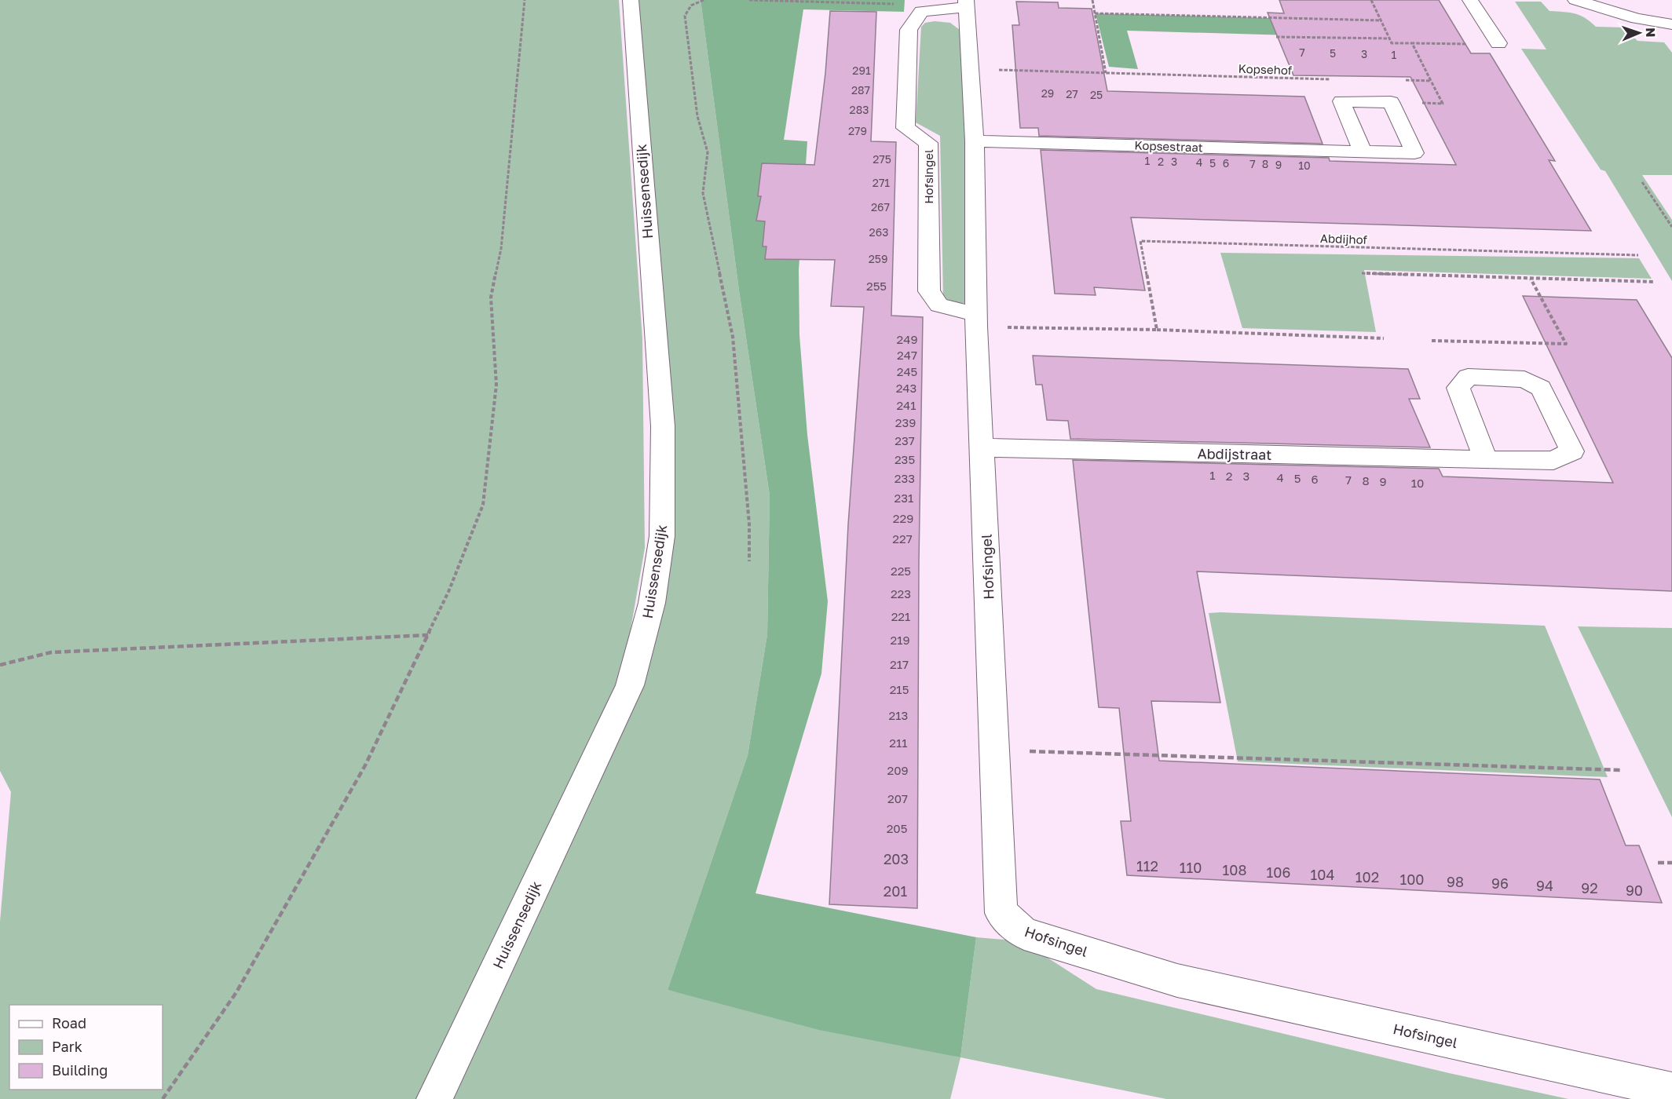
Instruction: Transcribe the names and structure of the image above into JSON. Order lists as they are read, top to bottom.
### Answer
{
  "streets": {
    "street": [
      "Kopsestraat",
      "Hofsingel",
      "Huissensedijk",
      "Abdijstraat"
    ],
    "path": ["Kopsehof", "Abdijhof"]
  },
  "crossings": [
    ["Kopsehof", "Hofsingel"],
    ["Kopsestraat", "Hofsingel"],
    ["Hofsingel", "Abdijstraat"]
  ],
  "house_numbers": [
    "7",
    "5",
    "3",
    "1",
    "291",
    "287",
    "29",
    "27",
    "25",
    "283",
    "279",
    "275",
    "1",
    "2",
    "3",
    "4",
    "5",
    "6",
    "7",
    "8",
    "9",
    "10",
    "271",
    "267",
    "263",
    "259",
    "255",
    "249",
    "247",
    "245",
    "243",
    "241",
    "239",
    "237",
    "235",
    "1",
    "2",
    "3",
    "4",
    "233",
    "5",
    "6",
    "7",
    "8",
    "9",
    "10",
    "231",
    "229",
    "227",
    "225",
    "223",
    "221",
    "219",
    "217",
    "215",
    "213",
    "211",
    "209",
    "207",
    "205",
    "203",
    "112",
    "110",
    "108",
    "106",
    "104",
    "102",
    "100",
    "98",
    "96",
    "94",
    "92",
    "90",
    "201"
  ],
  "legend": ["Road", "Park", "Building"],
  "north": "right"
}
